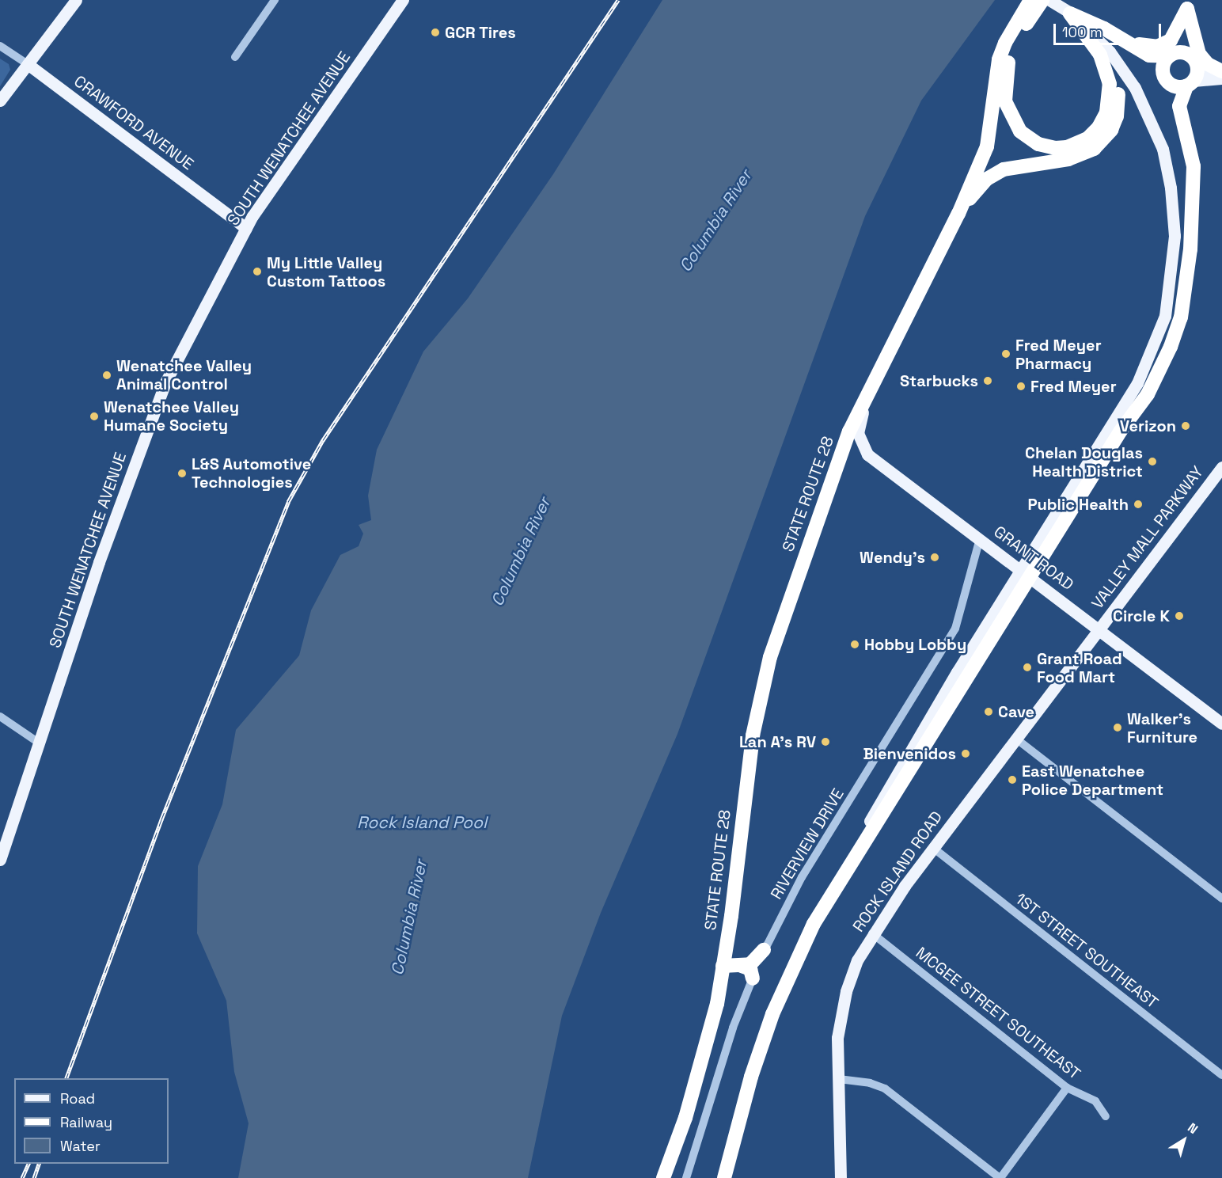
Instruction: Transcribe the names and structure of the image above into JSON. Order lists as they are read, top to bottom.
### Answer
{
  "streets": {
    "highway": ["STATE ROUTE 28"],
    "main road": [
      "CRAWFORD AVENUE",
      "SOUTH WENATCHEE AVENUE",
      "VALLEY MALL PARKWAY",
      "GRANT ROAD",
      "ROCK ISLAND ROAD"
    ],
    "street": ["RIVERVIEW DRIVE", "1ST STREET SOUTHEAST", "MCGEE STREET SOUTHEAST"]
  },
  "crossings": [
    ["CRAWFORD AVENUE", "SOUTH WENATCHEE AVENUE"],
    ["STATE ROUTE 28", "GRANT ROAD"],
    ["VALLEY MALL PARKWAY", "GRANT ROAD"],
    ["VALLEY MALL PARKWAY", "ROCK ISLAND ROAD"],
    ["GRANT ROAD", "RIVERVIEW DRIVE"],
    ["GRANT ROAD", "ROCK ISLAND ROAD"],
    ["ROCK ISLAND ROAD", "1ST STREET SOUTHEAST"],
    ["ROCK ISLAND ROAD", "MCGEE STREET SOUTHEAST"]
  ],
  "water": ["Columbia River", "Rock Island Pool"],
  "places": [
    "GCR Tires",
    "My Little Valley Custom Tattoos",
    "Fred Meyer Pharmacy",
    "Wenatchee Valley Animal Control",
    "Starbucks",
    "Fred Meyer",
    "Wenatchee Valley Humane Society",
    "Verizon",
    "Chelan Douglas Health District",
    "L&S Automotive Technologies",
    "Public Health",
    "Wendy's",
    "Circle K",
    "Hobby Lobby",
    "Grant Road Food Mart",
    "Cave",
    "Walker's Furniture",
    "Lan A's RV",
    "Bienvenidos",
    "East Wenatchee Police Department"
  ],
  "legend": ["Road", "Railway", "Water"],
  "scale_bar": "100 m",
  "north": "top right"
}
